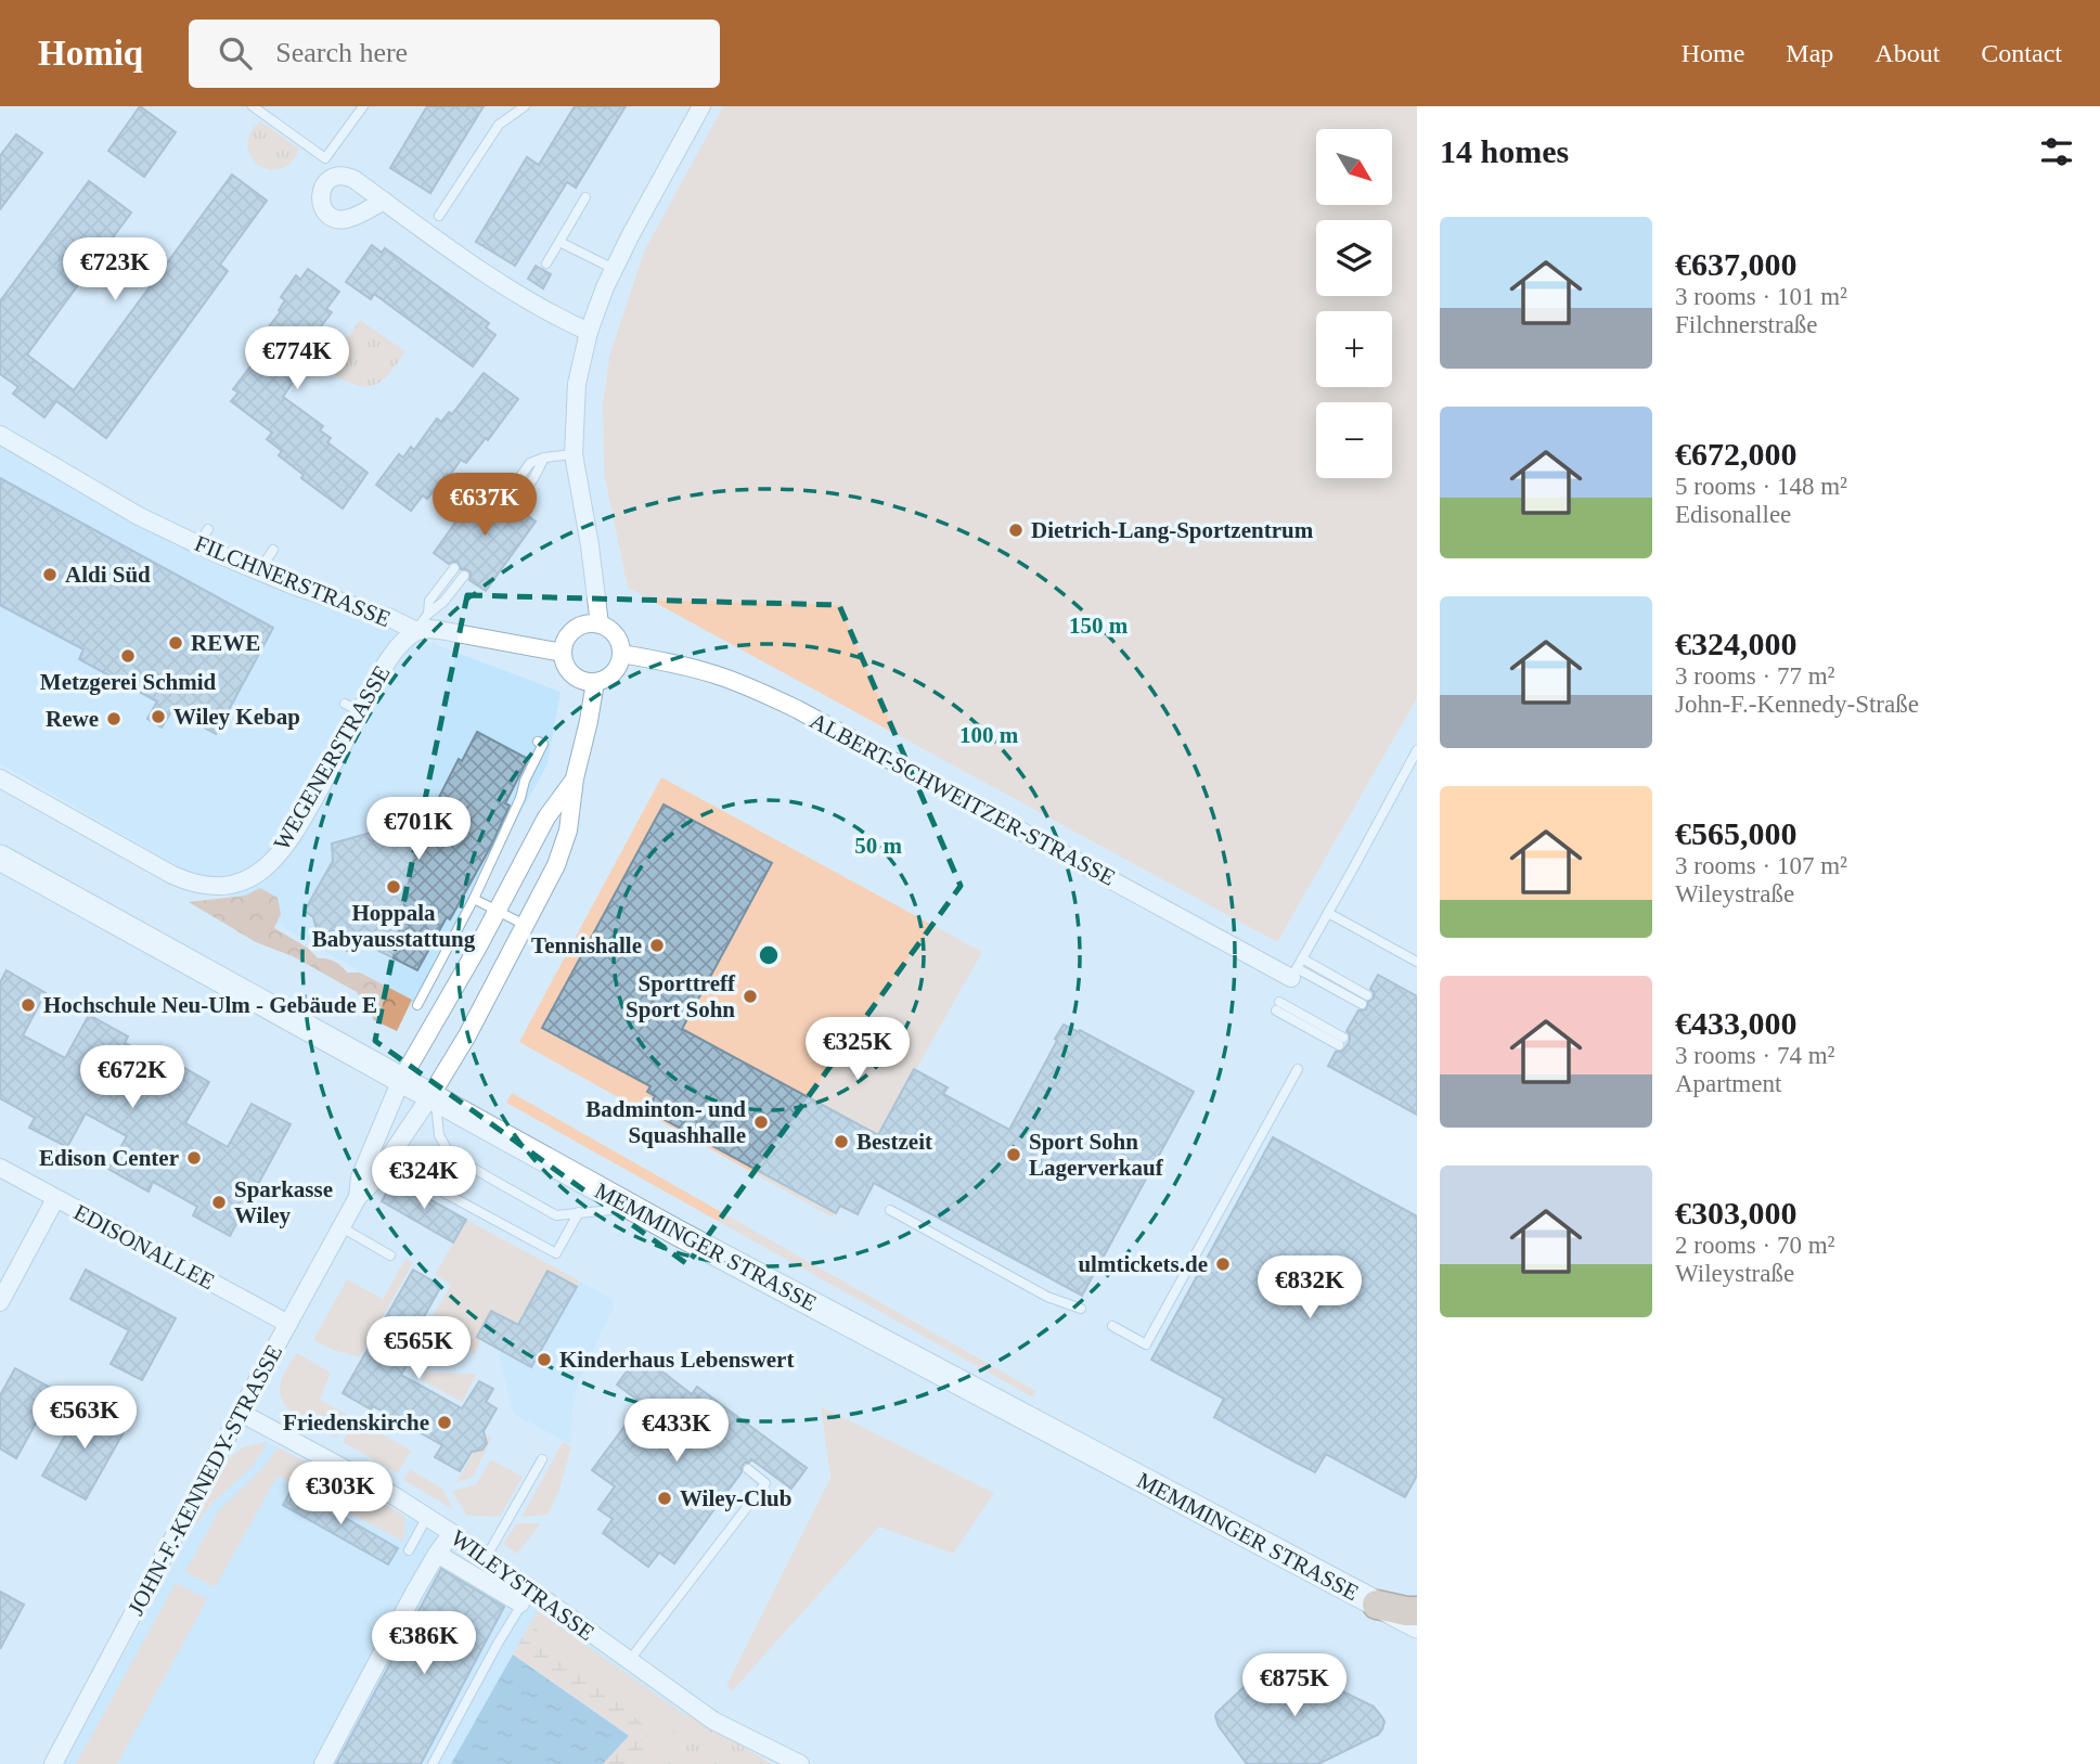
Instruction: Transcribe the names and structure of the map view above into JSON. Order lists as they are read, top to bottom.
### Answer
{
  "streets": {
    "main road": ["MEMMINGER STRASSE"],
    "street": [
      "FILCHNERSTRASSE",
      "WEGENERSTRASSE",
      "ALBERT-SCHWEITZER-STRASSE",
      "EDISONALLEE",
      "JOHN-F.-KENNEDY-STRASSE",
      "WILEYSTRASSE"
    ]
  },
  "crossings": [
    ["FILCHNERSTRASSE", "WEGENERSTRASSE"],
    ["FILCHNERSTRASSE", "ALBERT-SCHWEITZER-STRASSE"],
    ["EDISONALLEE", "JOHN-F.-KENNEDY-STRASSE"],
    ["MEMMINGER STRASSE", "JOHN-F.-KENNEDY-STRASSE"],
    ["JOHN-F.-KENNEDY-STRASSE", "WILEYSTRASSE"]
  ],
  "places": [
    "Dietrich-Lang-Sportzentrum",
    "Aldi Süd",
    "REWE",
    "Metzgerei Schmid",
    "Wiley Kebap",
    "Rewe",
    "Hoppala Babyausstattung",
    "Tennishalle",
    "Sporttreff Sport Sohn",
    "Hochschule Neu-Ulm - Gebäude E",
    "Badminton- und Squashhalle",
    "Bestzeit",
    "Sport Sohn Lagerverkauf",
    "Edison Center",
    "Sparkasse Wiley",
    "ulmtickets.de",
    "Kinderhaus Lebenswert",
    "Friedenskirche",
    "Wiley-Club"
  ],
  "north": "bottom right",
  "page": {
    "header": "Homiq",
    "search": "Search here",
    "nav": [
      "Home",
      "Map",
      "About",
      "Contact"
    ],
    "heading": "14 homes",
    "map_buttons": ["+", "−"],
    "list": [
      {
        "name": "€637,000",
        "note": "3 rooms · 101 m² · Filchnerstraße"
      },
      {
        "name": "€672,000",
        "note": "5 rooms · 148 m² · Edisonallee"
      },
      {
        "name": "€324,000",
        "note": "3 rooms · 77 m² · John-F.-Kennedy-Straße"
      },
      {
        "name": "€565,000",
        "note": "3 rooms · 107 m² · Wileystraße"
      },
      {
        "name": "€433,000",
        "note": "3 rooms · 74 m² · Apartment"
      },
      {
        "name": "€303,000",
        "note": "2 rooms · 70 m² · Wileystraße"
      }
    ],
    "price": [
      "€723K",
      "€774K",
      "€637K",
      "€701K",
      "€325K",
      "€672K",
      "€324K",
      "€832K",
      "€565K",
      "€563K",
      "€433K",
      "€303K",
      "€386K",
      "€875K"
    ]
  },
  "rings": ["150 m", "100 m", "50 m"]
}
